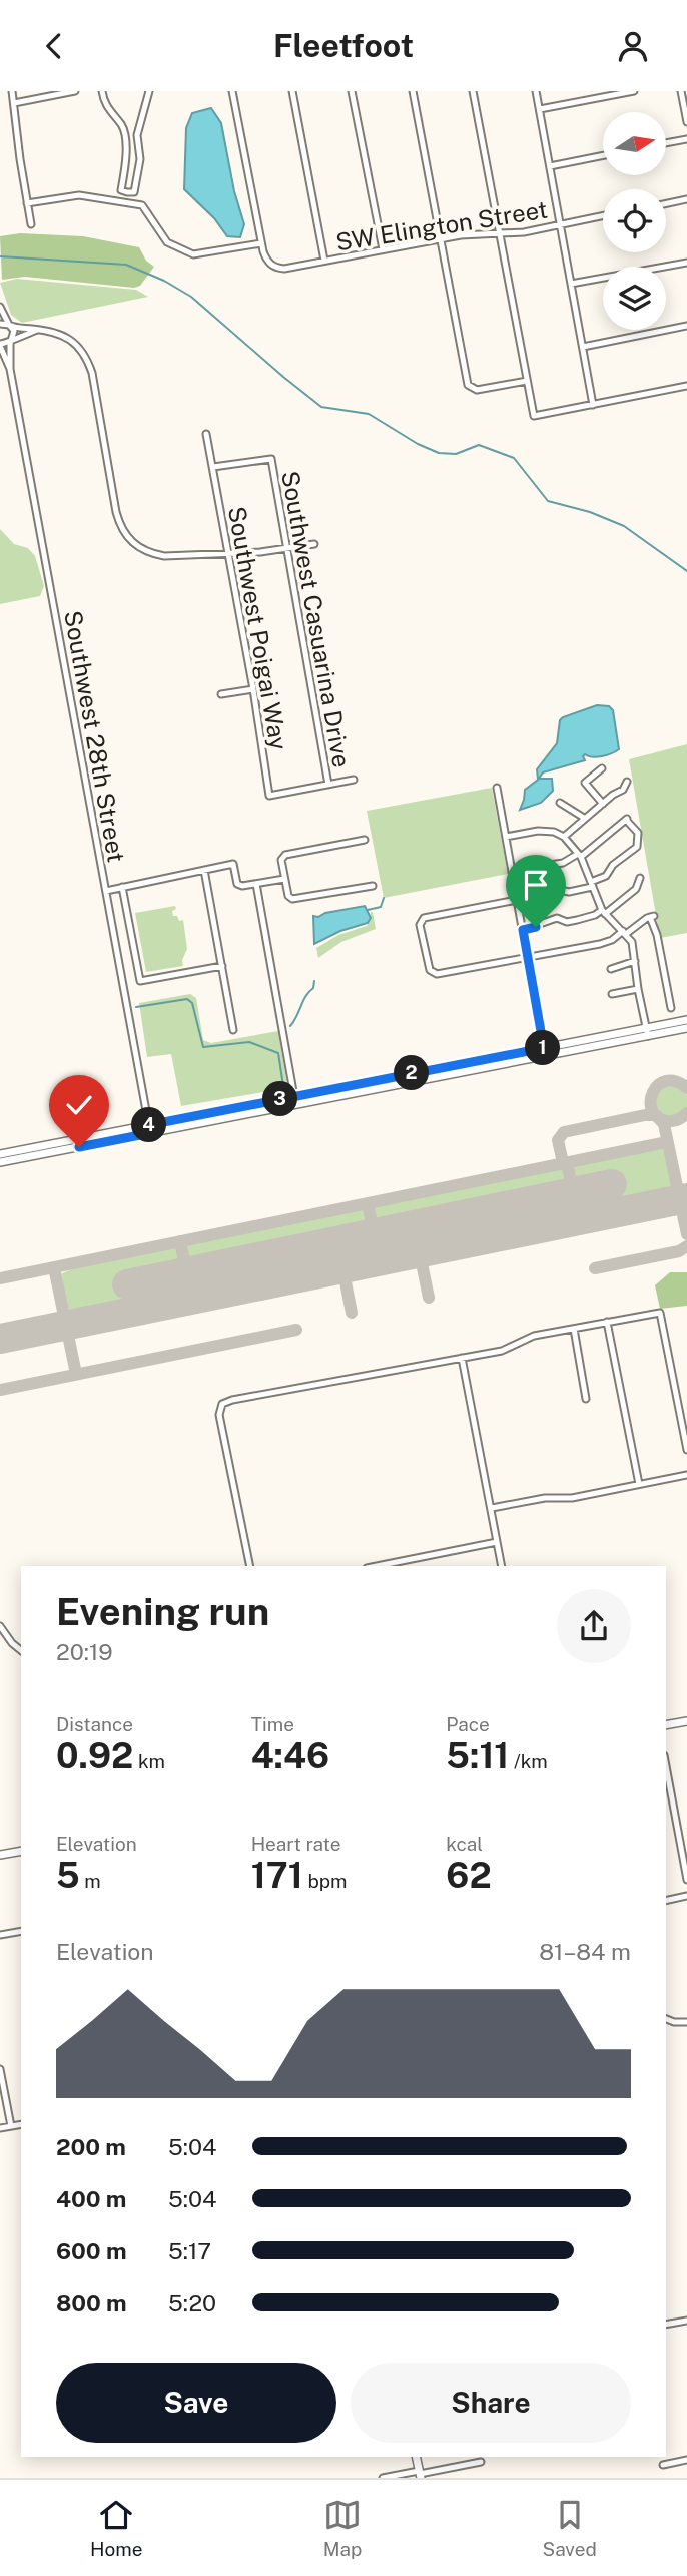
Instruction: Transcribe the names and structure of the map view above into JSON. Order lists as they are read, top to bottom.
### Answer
{
  "streets": {
    "street": [
      "SW Elington Street",
      "Southwest Casuarina Drive",
      "Southwest Poigai Way",
      "Southwest 28th Street"
    ]
  },
  "crossings": [
    ["Southwest Casuarina Drive", "Southwest Poigai Way"]
  ],
  "north": "right",
  "page": {
    "header": "Fleetfoot",
    "pins": [
      "1",
      "2",
      "3",
      "4"
    ],
    "heading": ["Evening run", "20:19"],
    "stats": [
      ["Distance", "0.92 km"],
      ["Time", "4:46"],
      ["Pace", "5:11 /km"],
      ["Elevation", "5 m"],
      ["Heart rate", "171 bpm"],
      ["kcal", "62"]
    ],
    "chart": ["Elevation", "81–84 m"],
    "list": [
      {
        "name": "200 m",
        "note": "5:04"
      },
      {
        "name": "400 m",
        "note": "5:04"
      },
      {
        "name": "600 m",
        "note": "5:17"
      },
      {
        "name": "800 m",
        "note": "5:20"
      }
    ],
    "buttons": ["Save", "Share"],
    "tabs": ["Home", "Map", "Saved"]
  }
}
